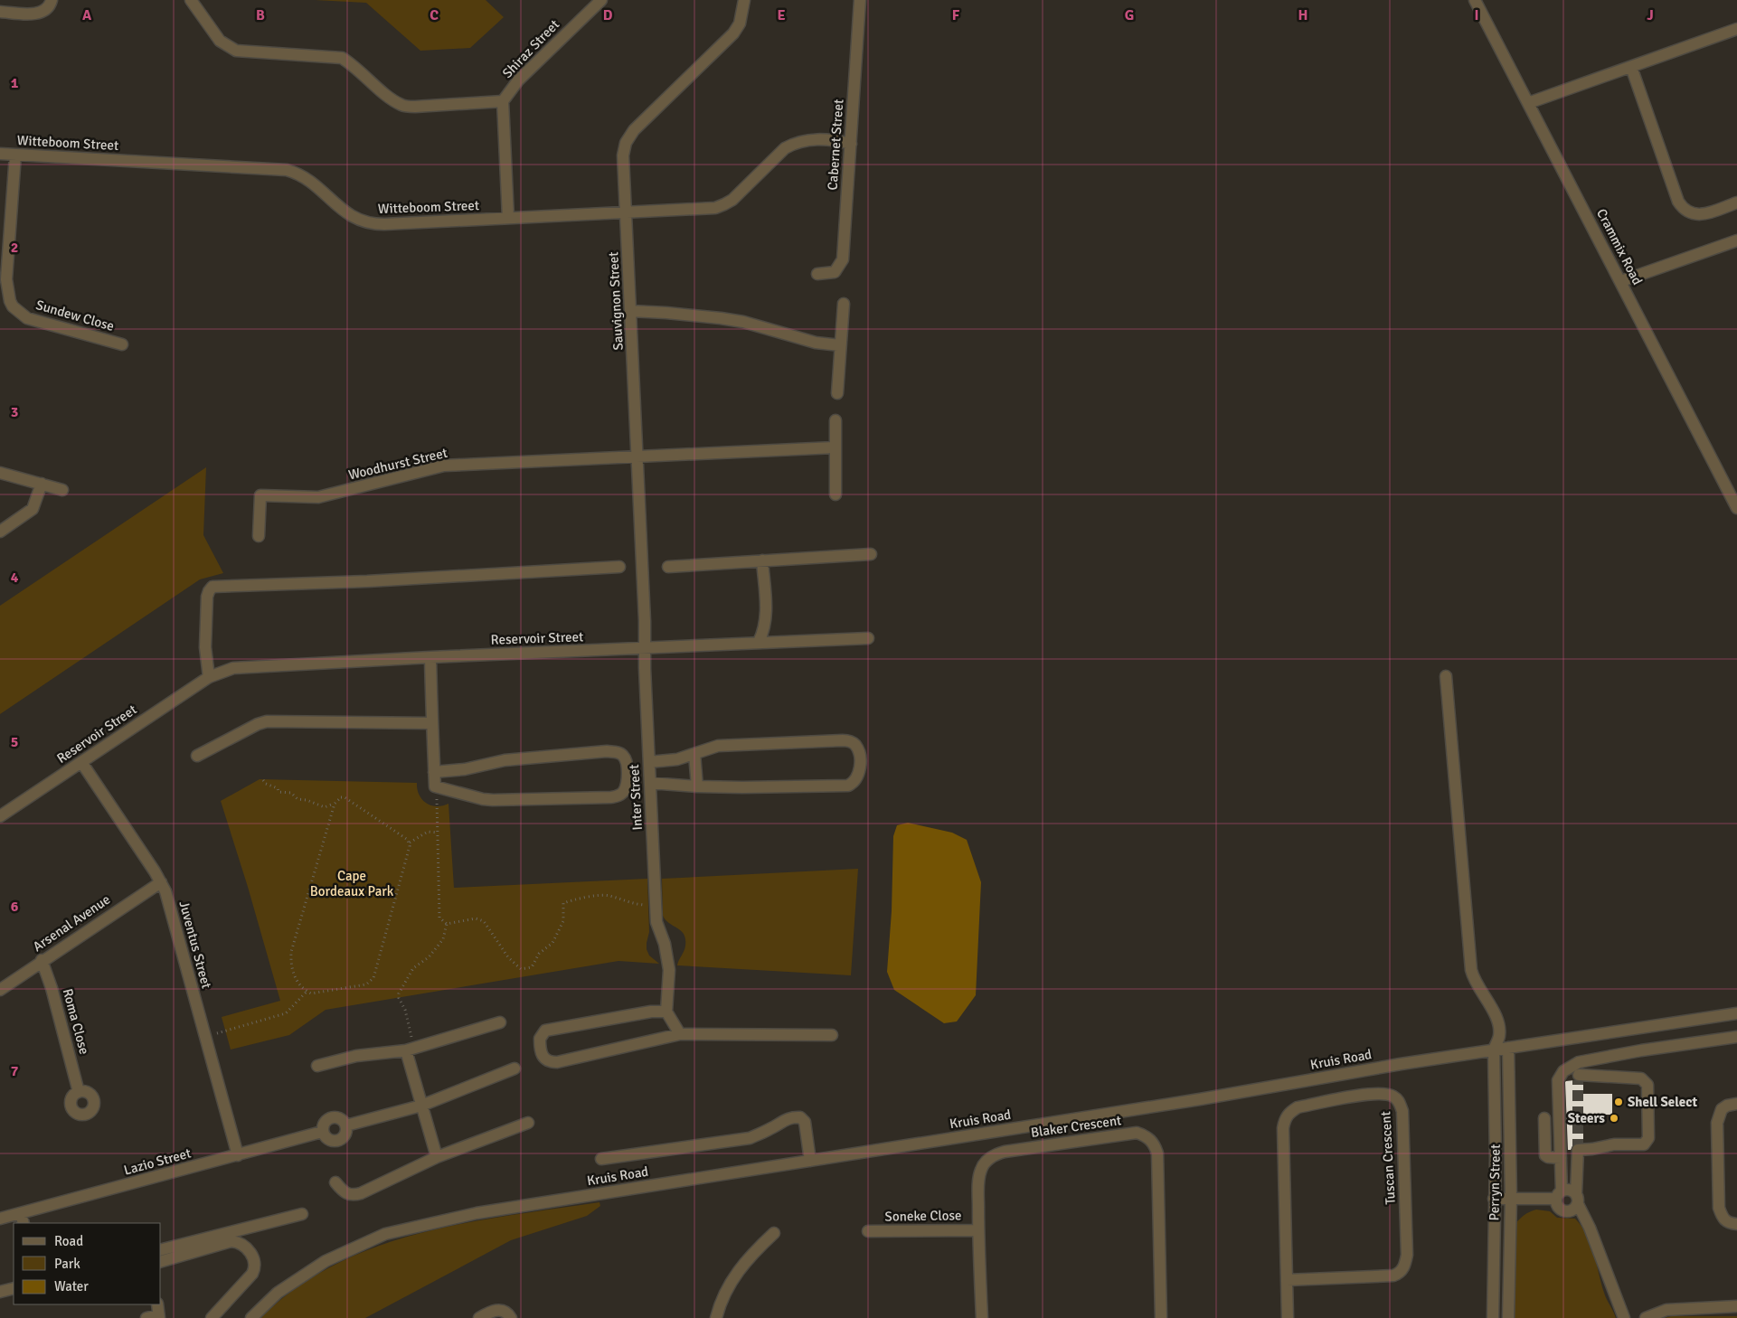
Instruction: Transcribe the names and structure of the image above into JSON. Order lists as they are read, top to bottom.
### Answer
{
  "streets": {
    "street": [
      "Shiraz Street",
      "Witteboom Street",
      "Cabernet Street",
      "Crammix Road",
      "Sauvignon Street",
      "Sundew Close",
      "Woodhurst Street",
      "Reservoir Street",
      "Inter Street",
      "Arsenal Avenue",
      "Juventus Street",
      "Roma Close",
      "Kruis Road",
      "Blaker Crescent",
      "Tuscan Crescent",
      "Lazio Street",
      "Perryn Street",
      "Soneke Close"
    ]
  },
  "crossings": [
    ["Witteboom Street", "Cabernet Street"],
    ["Witteboom Street", "Sauvignon Street"],
    ["Witteboom Street", "Sundew Close"],
    ["Sauvignon Street", "Woodhurst Street"],
    ["Sauvignon Street", "Reservoir Street"],
    ["Sauvignon Street", "Inter Street"],
    ["Reservoir Street", "Inter Street"],
    ["Reservoir Street", "Juventus Street"],
    ["Arsenal Avenue", "Juventus Street"],
    ["Arsenal Avenue", "Roma Close"],
    ["Juventus Street", "Lazio Street"],
    ["Kruis Road", "Perryn Street"],
    ["Blaker Crescent", "Soneke Close"]
  ],
  "parks": ["Cape Bordeaux Park"],
  "places": ["Shell Select", "Steers"],
  "legend": ["Road", "Park", "Water"],
  "grid": {
    "columns": [
      "A",
      "B",
      "C",
      "D",
      "E",
      "F",
      "G",
      "H",
      "I",
      "J"
    ],
    "rows": [
      "1",
      "2",
      "3",
      "4",
      "5",
      "6",
      "7"
    ]
  }
}
